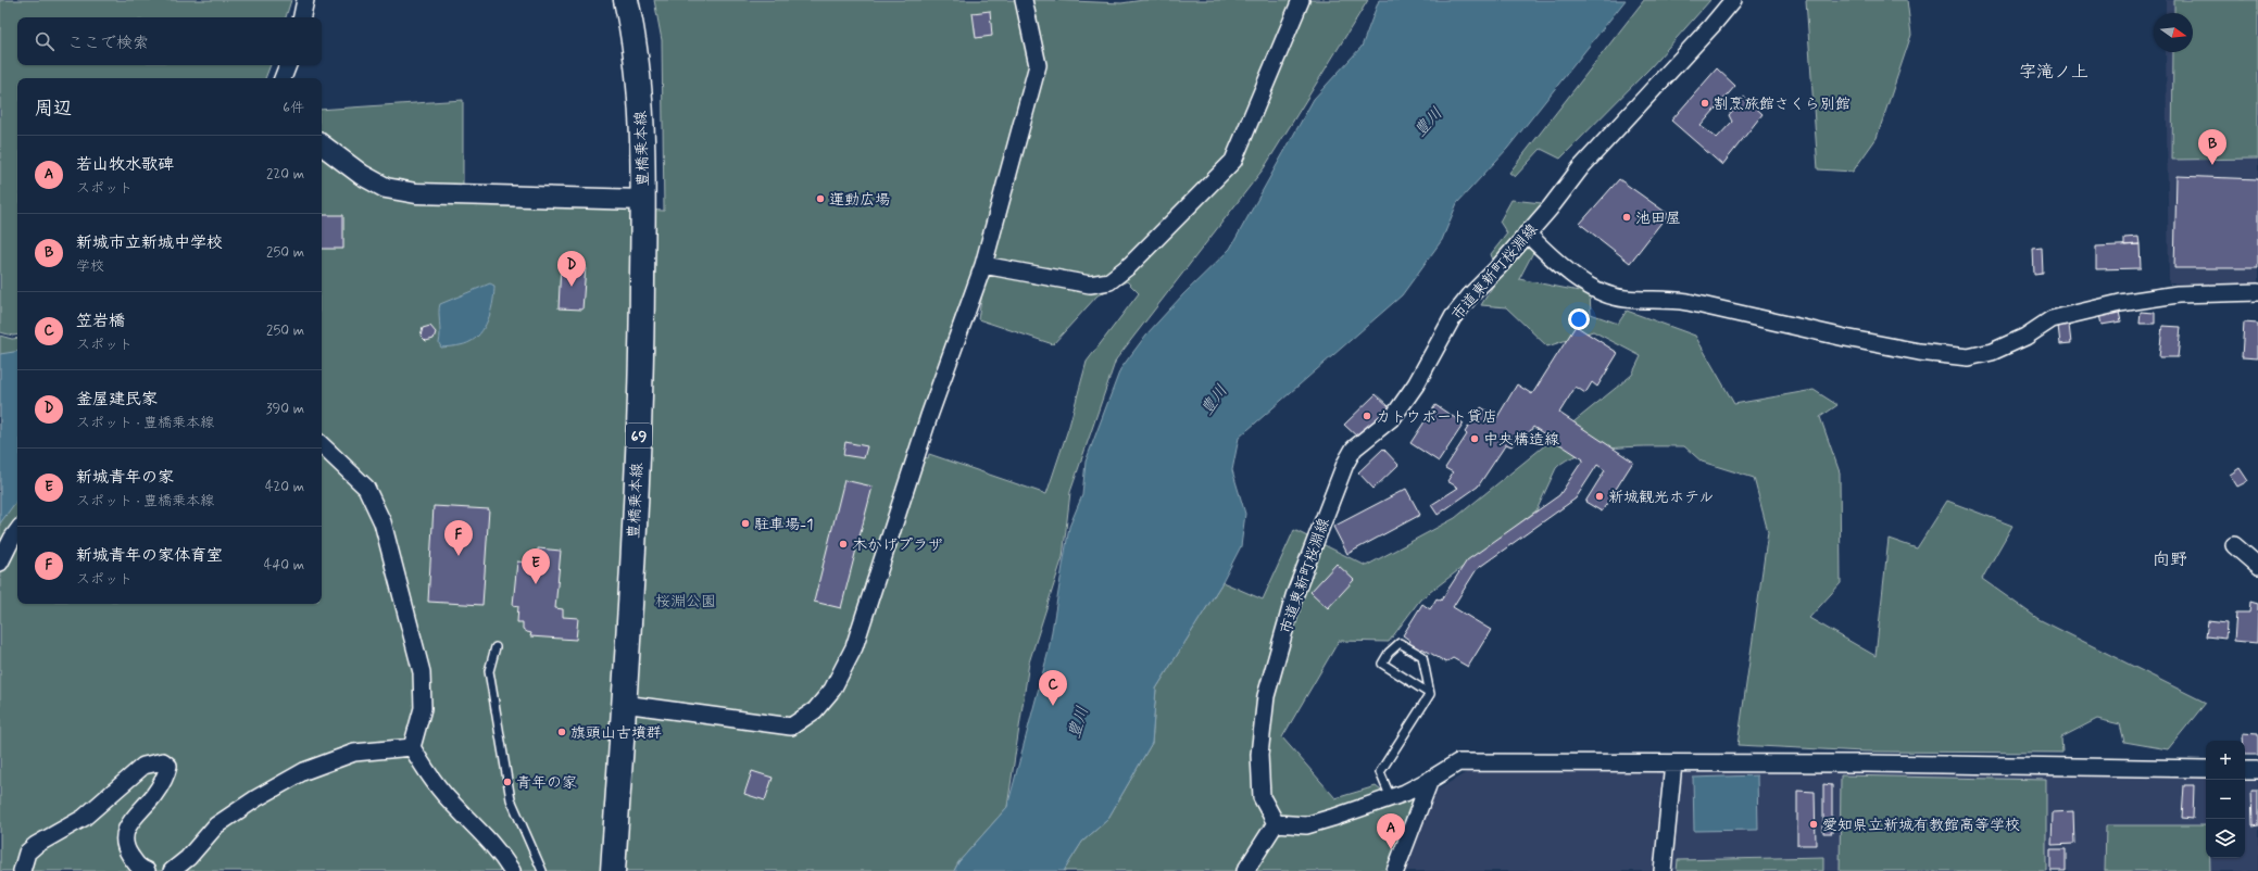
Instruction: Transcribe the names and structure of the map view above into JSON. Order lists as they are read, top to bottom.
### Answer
{
  "streets": {
    "main road": ["豊橋乗本線", "69"],
    "street": ["市道東新町桜淵線"]
  },
  "districts": ["字滝ノ上", "向野"],
  "water": ["豊川"],
  "parks": ["桜淵公園"],
  "places": [
    "割烹旅館さくら別館",
    "運動広場",
    "池田屋",
    "カトウボート貸店",
    "中央構造線",
    "新城観光ホテル",
    "駐車場-1",
    "木かげプラザ",
    "旗頭山古墳群",
    "青年の家",
    "愛知県立新城有教館高等学校"
  ],
  "north": "right",
  "page": {
    "search": "ここで検索",
    "heading": ["周辺", "6件"],
    "pins": [
      "B",
      "D",
      "F",
      "E",
      "C",
      "A"
    ],
    "list": [
      {
        "mark": "A",
        "name": "若山牧水歌碑",
        "note": "スポット",
        "value": "220 m"
      },
      {
        "mark": "B",
        "name": "新城市立新城中学校",
        "note": "学校",
        "value": "250 m"
      },
      {
        "mark": "C",
        "name": "笠岩橋",
        "note": "スポット",
        "value": "250 m"
      },
      {
        "mark": "D",
        "name": "釜屋建民家",
        "note": "スポット · 豊橋乗本線",
        "value": "390 m"
      },
      {
        "mark": "E",
        "name": "新城青年の家",
        "note": "スポット · 豊橋乗本線",
        "value": "420 m"
      },
      {
        "mark": "F",
        "name": "新城青年の家体育室",
        "note": "スポット",
        "value": "440 m"
      }
    ],
    "map_buttons": ["+", "−"]
  }
}
